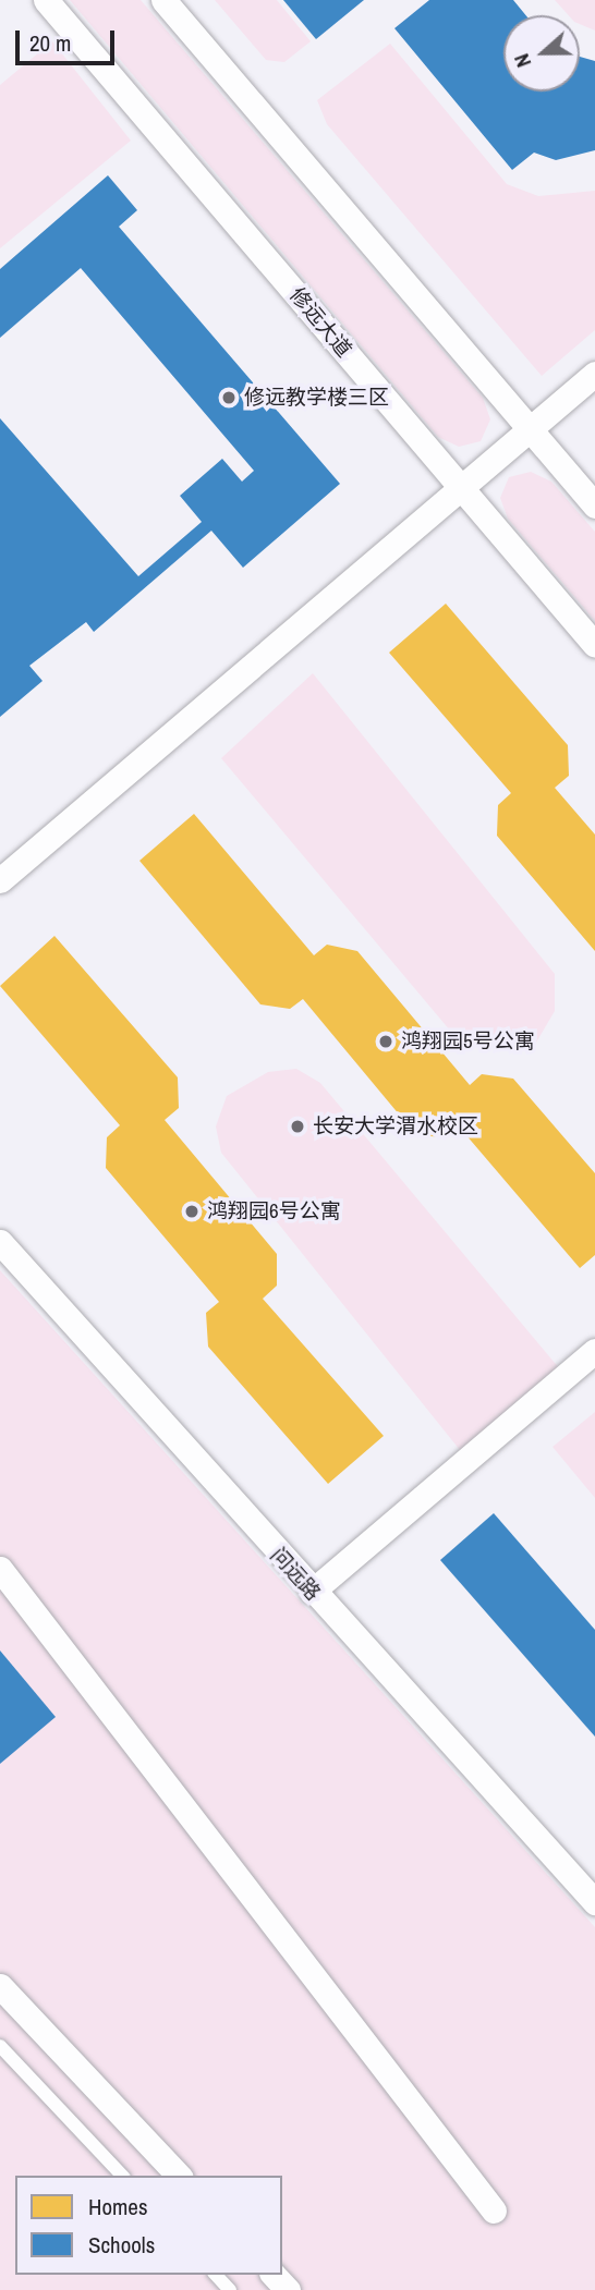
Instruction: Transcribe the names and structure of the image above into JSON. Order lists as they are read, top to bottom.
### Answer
{
  "streets": {
    "street": ["修远大道", "问远路"]
  },
  "places": [
    "修远教学楼三区",
    "鸿翔园5号公寓",
    "长安大学渭水校区",
    "鸿翔园6号公寓"
  ],
  "legend": ["Homes", "Schools"],
  "scale_bar": "20 m",
  "north": "left"
}
